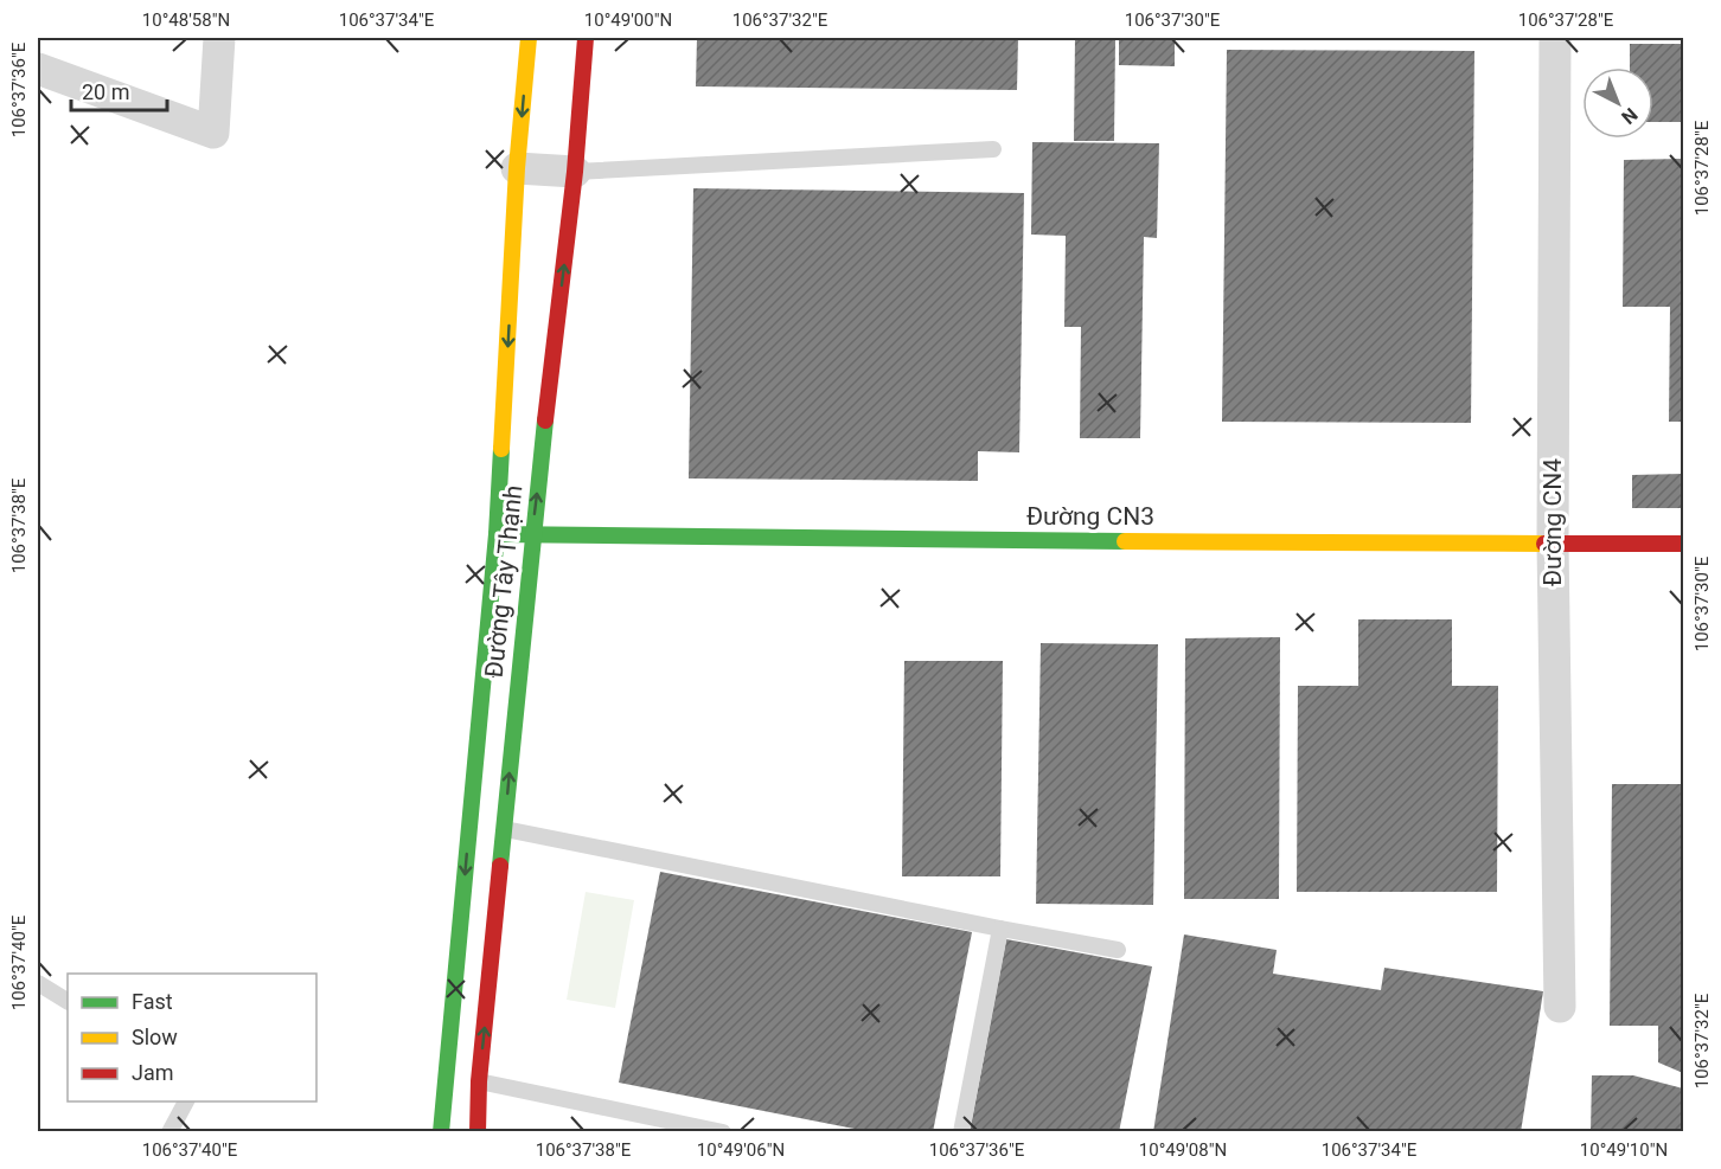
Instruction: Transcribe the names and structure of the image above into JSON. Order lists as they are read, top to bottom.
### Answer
{
  "streets": {
    "street": ["Đường CN3", "Đường CN4", "Đường Tây Thạnh"]
  },
  "crossings": [
    ["Đường CN3", "Đường CN4"],
    ["Đường CN3", "Đường Tây Thạnh"]
  ],
  "legend": ["Fast", "Slow", "Jam"],
  "scale_bar": "20 m",
  "north": "bottom right",
  "coordinates": [
    "10°48'58\"N",
    "106°37'34\"E",
    "10°49'00\"N",
    "106°37'32\"E",
    "106°37'30\"E",
    "106°37'28\"E",
    "106°37'36\"E",
    "106°37'38\"E",
    "106°37'40\"E",
    "10°49'06\"N",
    "10°49'08\"N",
    "10°49'10\"N"
  ]
}
